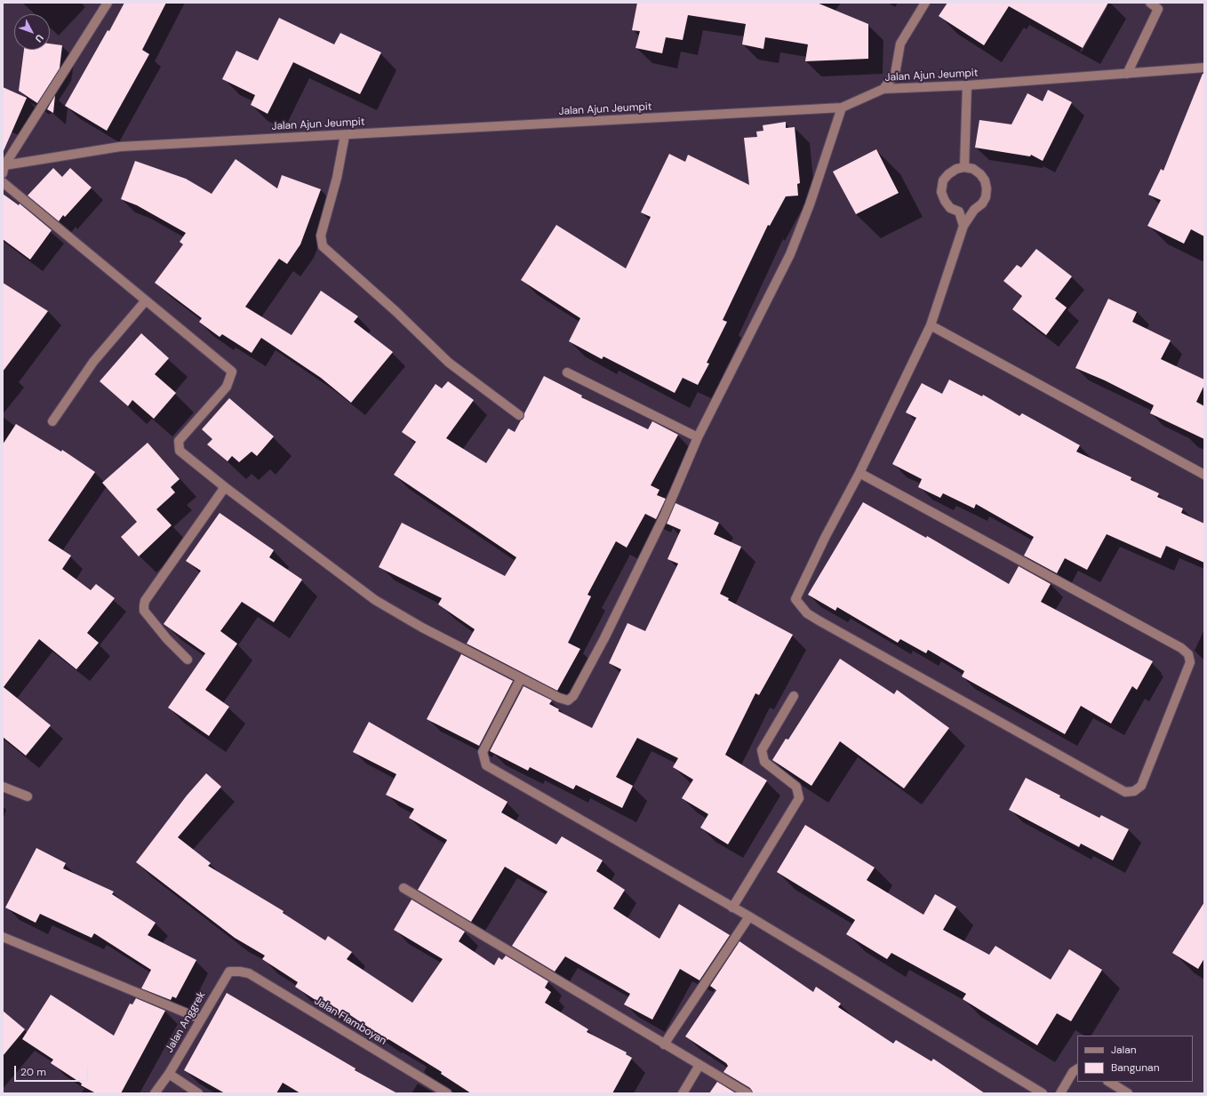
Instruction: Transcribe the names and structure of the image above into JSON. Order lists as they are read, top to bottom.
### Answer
{
  "streets": {
    "street": ["Jalan Ajun Jeumpit", "Jalan Flamboyan", "Jalan Anggrek"]
  },
  "crossings": [
    ["Jalan Flamboyan", "Jalan Anggrek"]
  ],
  "legend": ["Jalan", "Bangunan"],
  "scale_bar": "20 m",
  "north": "bottom right"
}
